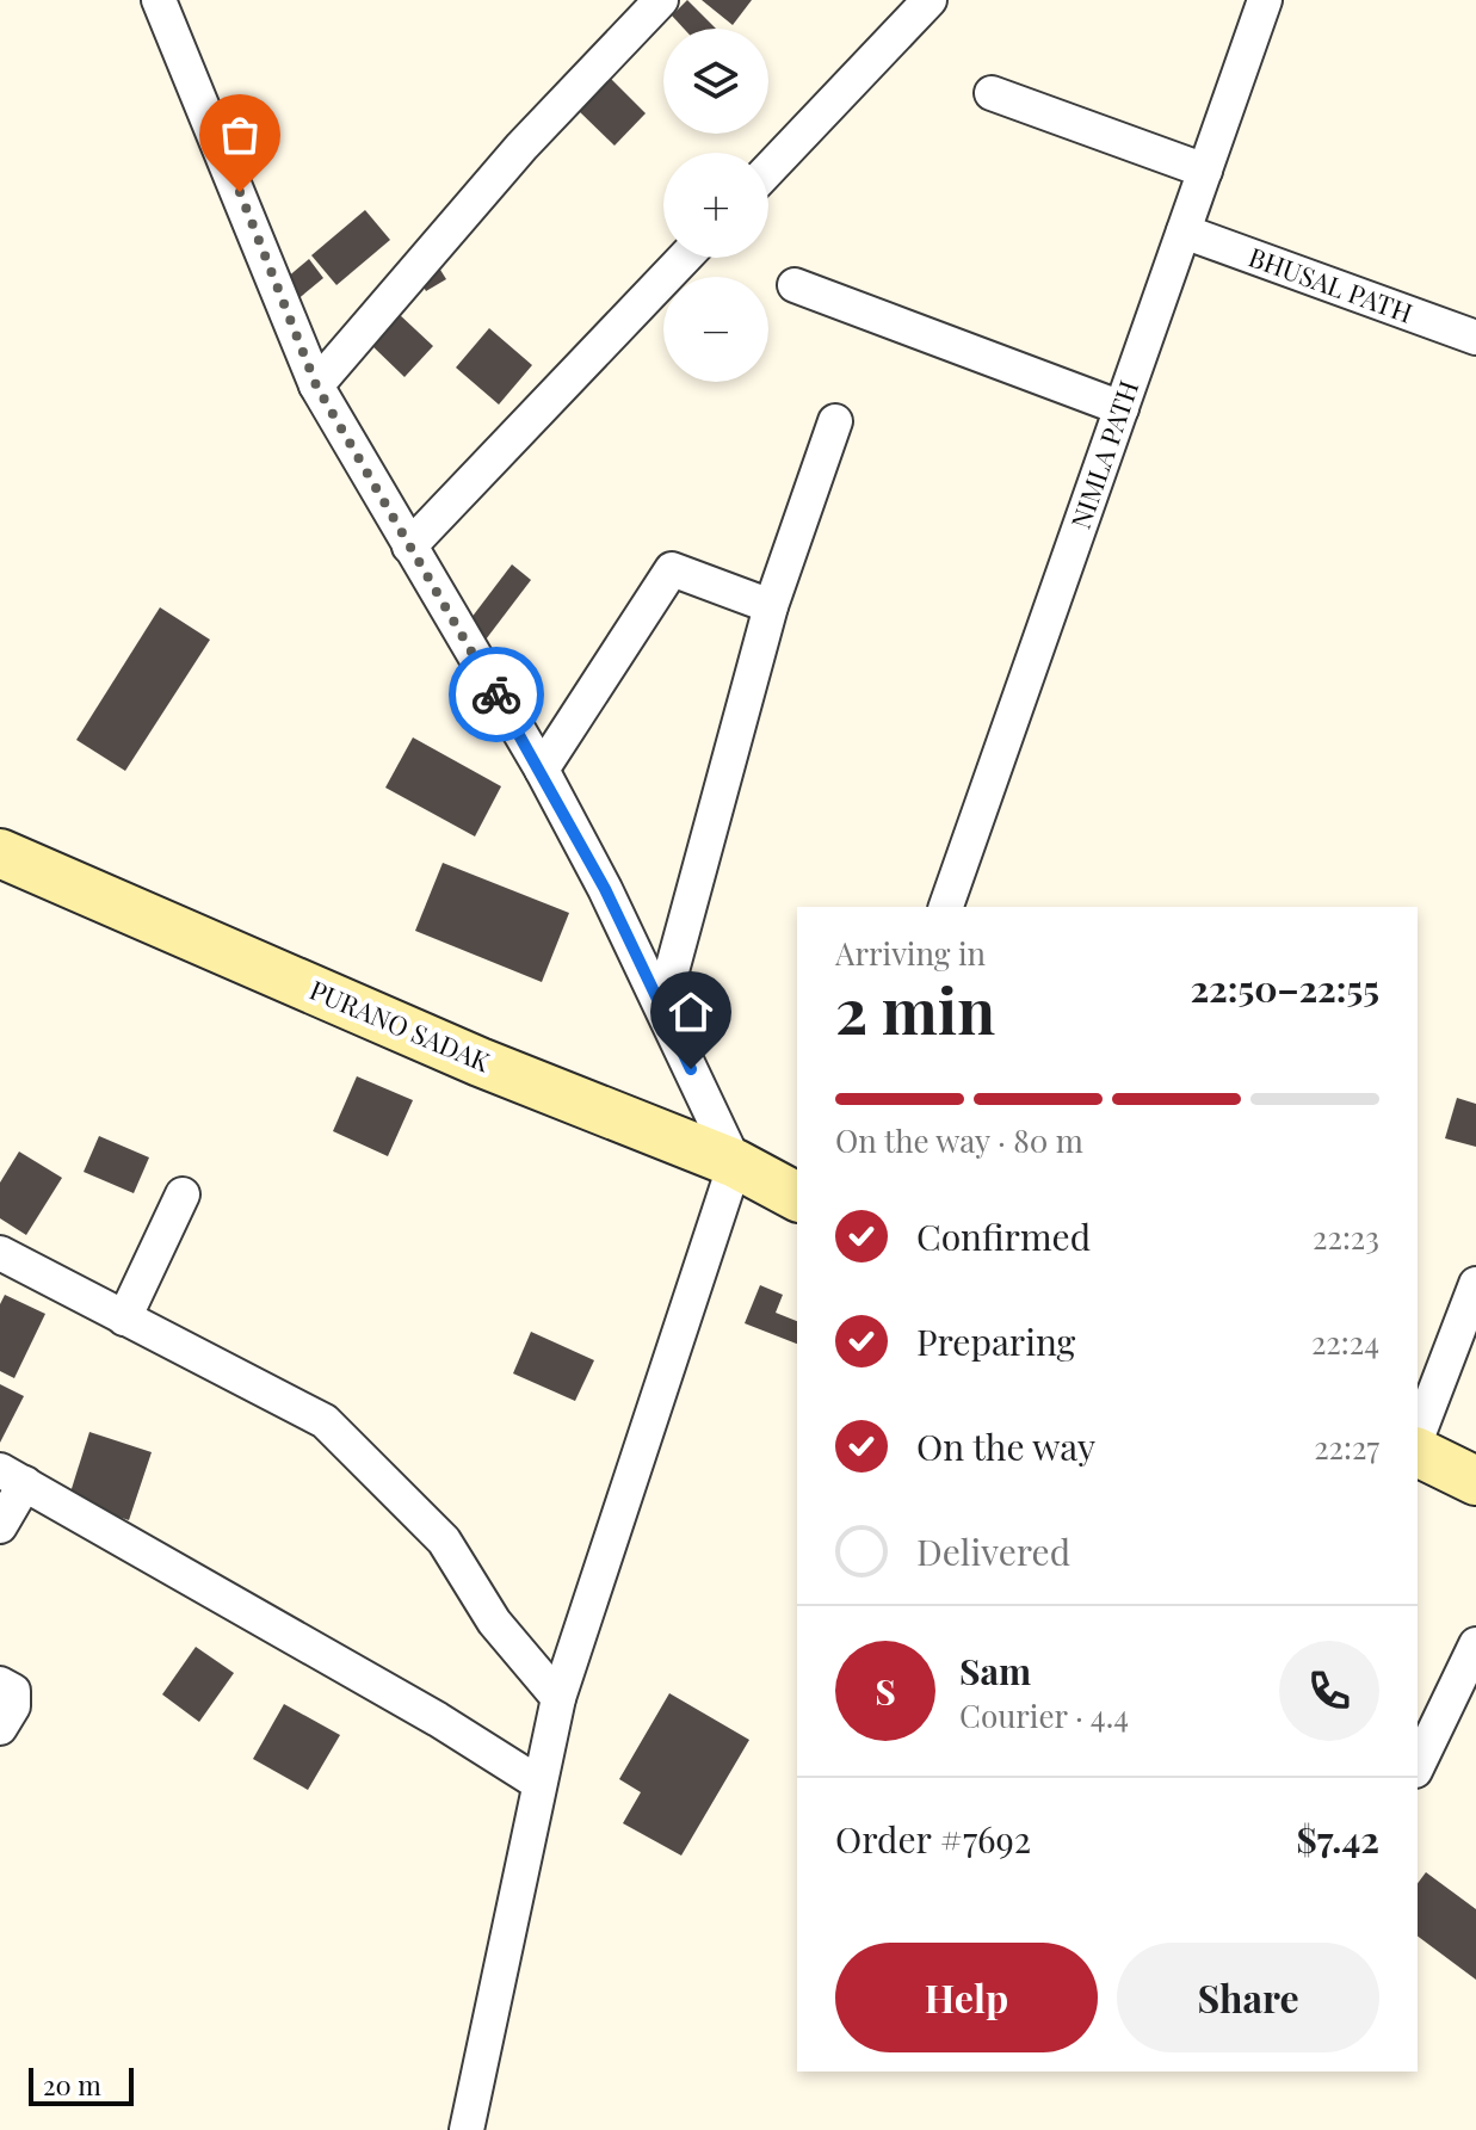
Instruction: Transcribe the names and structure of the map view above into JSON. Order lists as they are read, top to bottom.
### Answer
{
  "streets": {
    "main road": ["PURANO SADAK"],
    "street": ["BHUSAL PATH", "NIMLA PATH"]
  },
  "crossings": [
    ["BHUSAL PATH", "NIMLA PATH"]
  ],
  "scale_bar": "20 m",
  "page": {
    "map_buttons": ["+", "−"],
    "heading": ["2 min", "Arriving in", "22:50–22:55"],
    "panel": [
      "Sam",
      "Courier · 4.4",
      "Order #7692",
      "$7.42"
    ],
    "bar": "On the way · 80 m",
    "list": [
      ["Confirmed", "22:23"],
      ["Preparing", "22:24"],
      ["On the way", "22:27"],
      "Delivered"
    ],
    "round": "S",
    "buttons": ["Help", "Share"],
    "scale": "20 m"
  }
}
